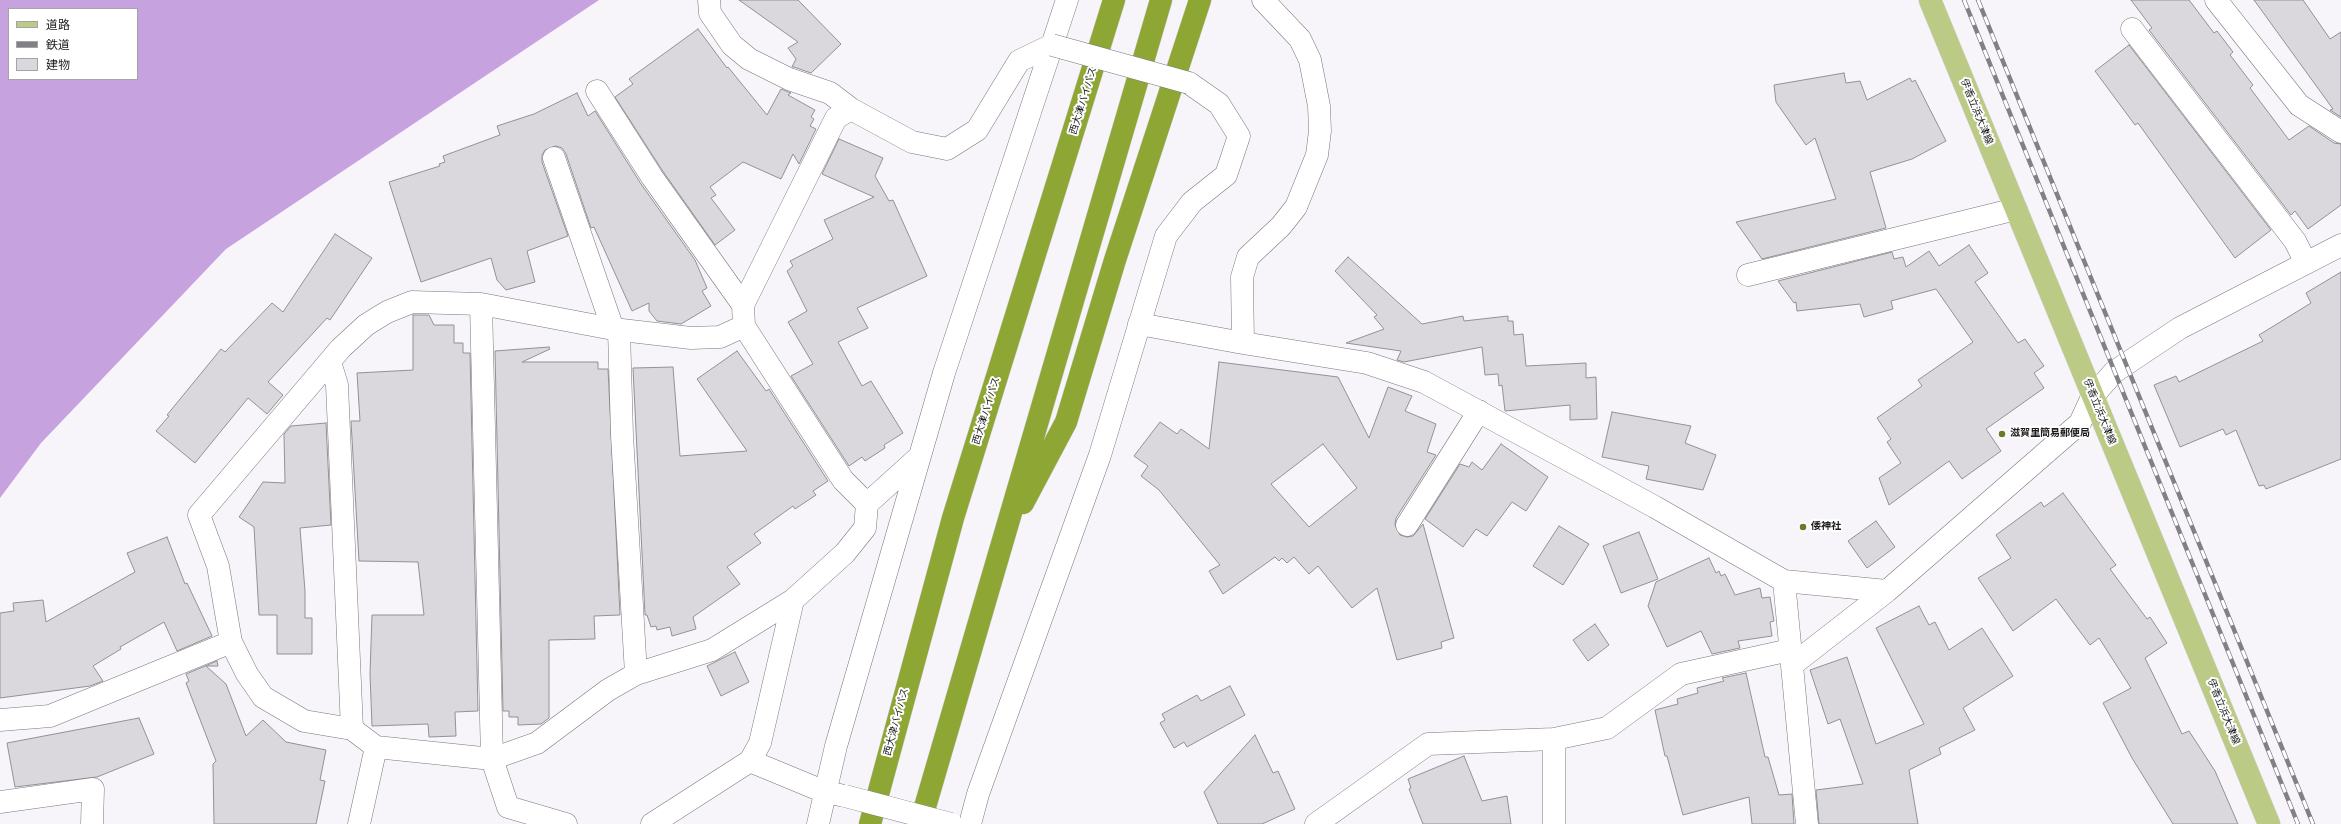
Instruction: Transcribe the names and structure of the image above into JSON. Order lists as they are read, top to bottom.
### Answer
{
  "streets": {
    "highway": ["西大津バイパス"],
    "main road": ["伊香立浜大津線"]
  },
  "places": ["滋賀里簡易郵便局", "倭神社"],
  "legend": ["道路", "鉄道", "建物"]
}
